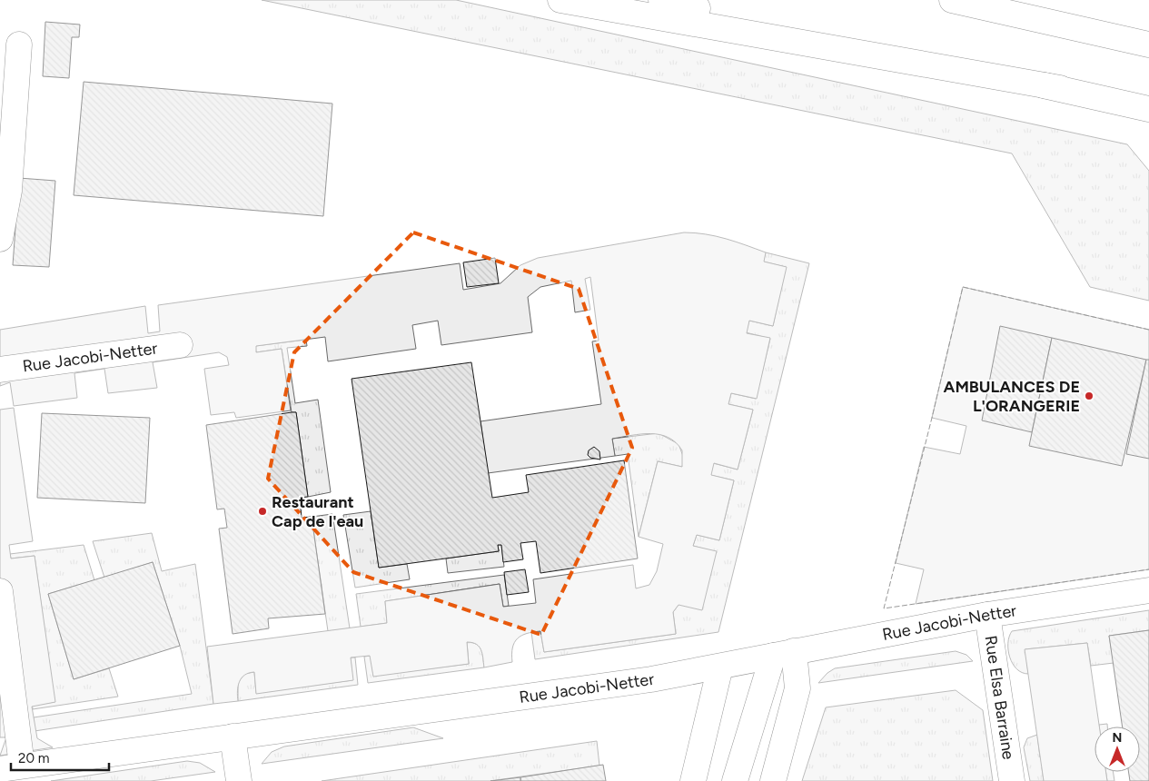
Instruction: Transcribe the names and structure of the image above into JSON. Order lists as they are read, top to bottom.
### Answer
{
  "streets": {
    "main road": ["Rue Jacobi-Netter", "Rue Elsa Barraine"]
  },
  "crossings": [
    ["Rue Jacobi-Netter", "Rue Elsa Barraine"]
  ],
  "places": ["AMBULANCES DE L'ORANGERIE", "Restaurant Cap de l'eau"],
  "scale_bar": "20 m",
  "north": "top"
}
